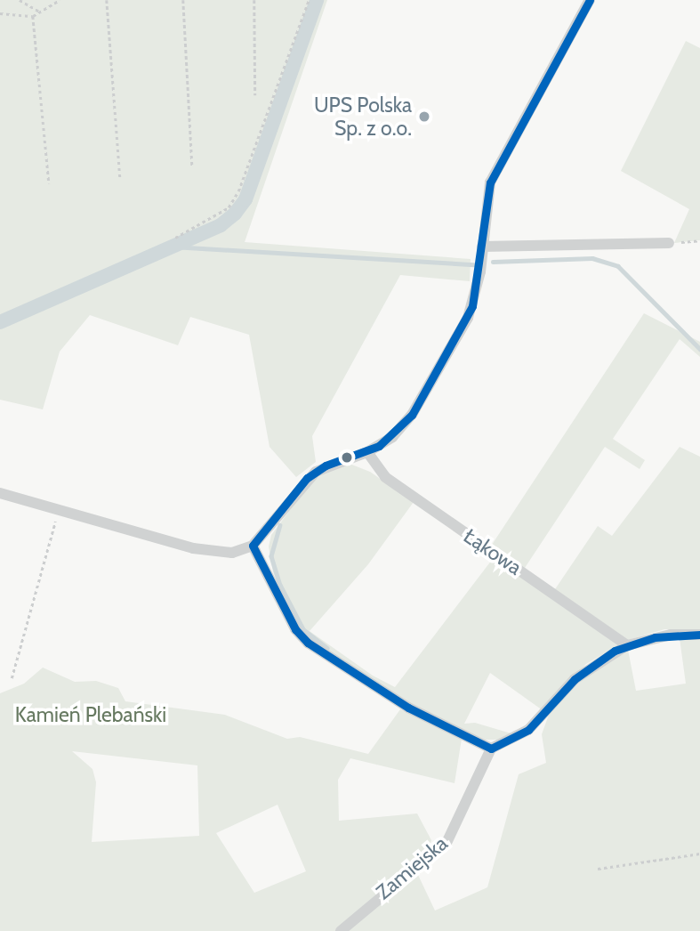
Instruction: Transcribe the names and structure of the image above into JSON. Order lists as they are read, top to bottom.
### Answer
{
  "streets": {
    "street": ["Łąkowa", "Zamiejska"]
  },
  "parks": ["Kamień Plebański"],
  "places": ["UPS Polska Sp. z o.o."]
}
